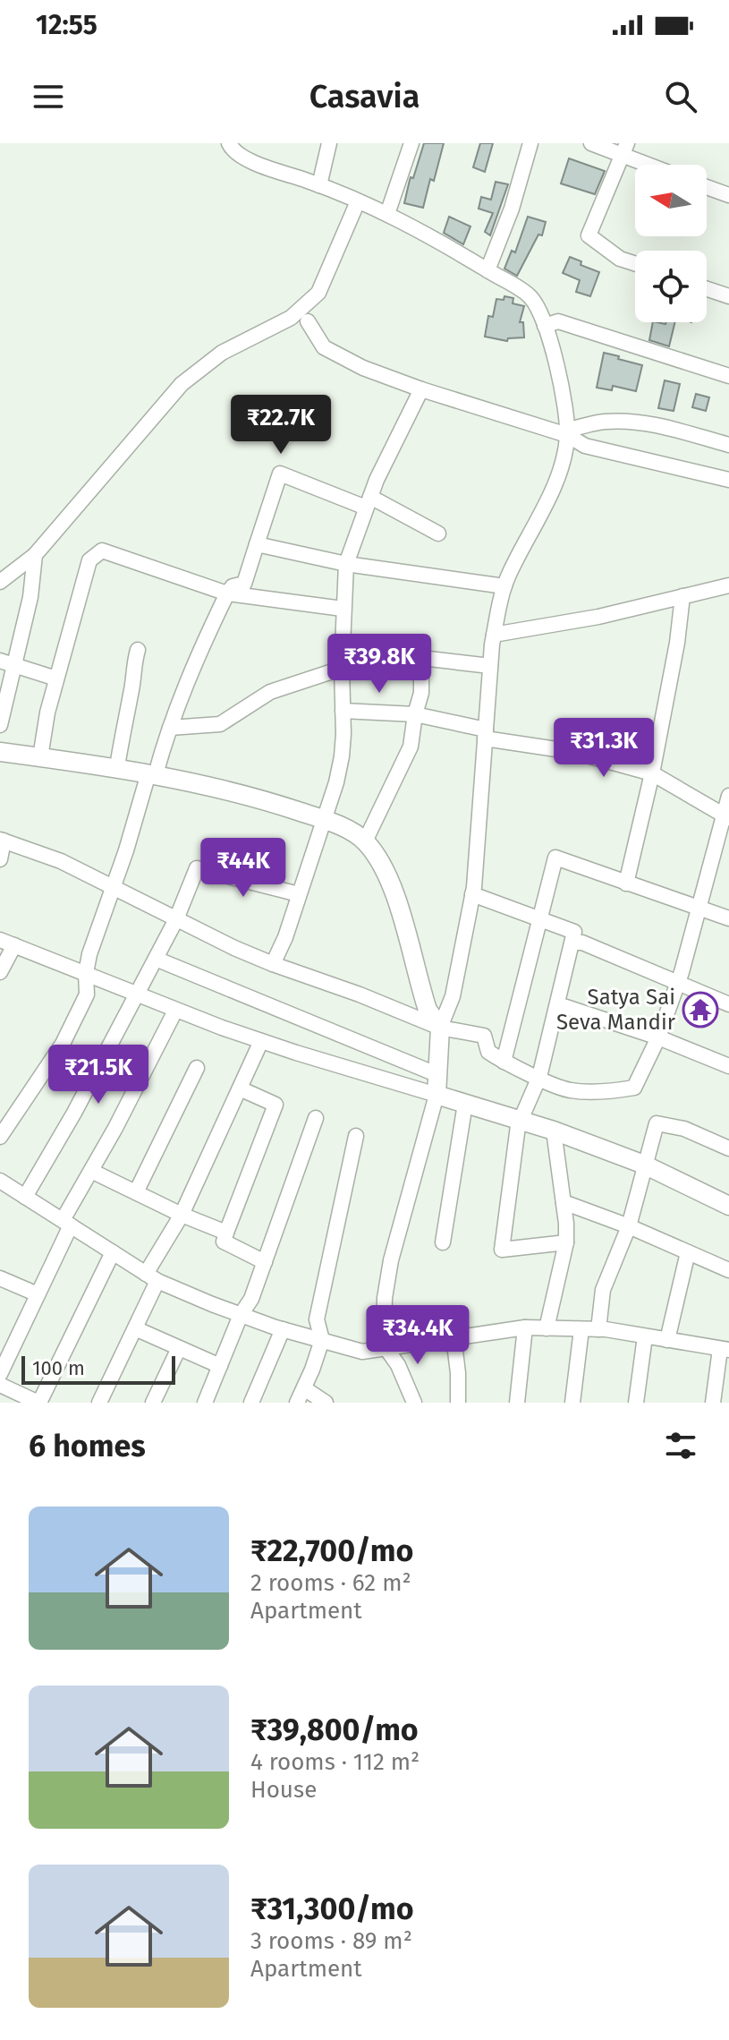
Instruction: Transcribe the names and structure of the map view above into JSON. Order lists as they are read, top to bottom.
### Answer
{
  "places": {
    "temple": ["Satya Sai Seva Mandir"]
  },
  "scale_bar": "100 m",
  "north": "left",
  "page": {
    "status": "12:55",
    "header": "Casavia",
    "price": [
      "₹22.7K",
      "₹39.8K",
      "₹31.3K",
      "₹44K",
      "₹21.5K",
      "₹34.4K"
    ],
    "scale": "100 m",
    "heading": "6 homes",
    "list": [
      {
        "name": "₹22,700/mo",
        "note": "2 rooms · 62 m² · Apartment"
      },
      {
        "name": "₹39,800/mo",
        "note": "4 rooms · 112 m² · House"
      },
      {
        "name": "₹31,300/mo",
        "note": "3 rooms · 89 m² · Apartment"
      }
    ]
  }
}
